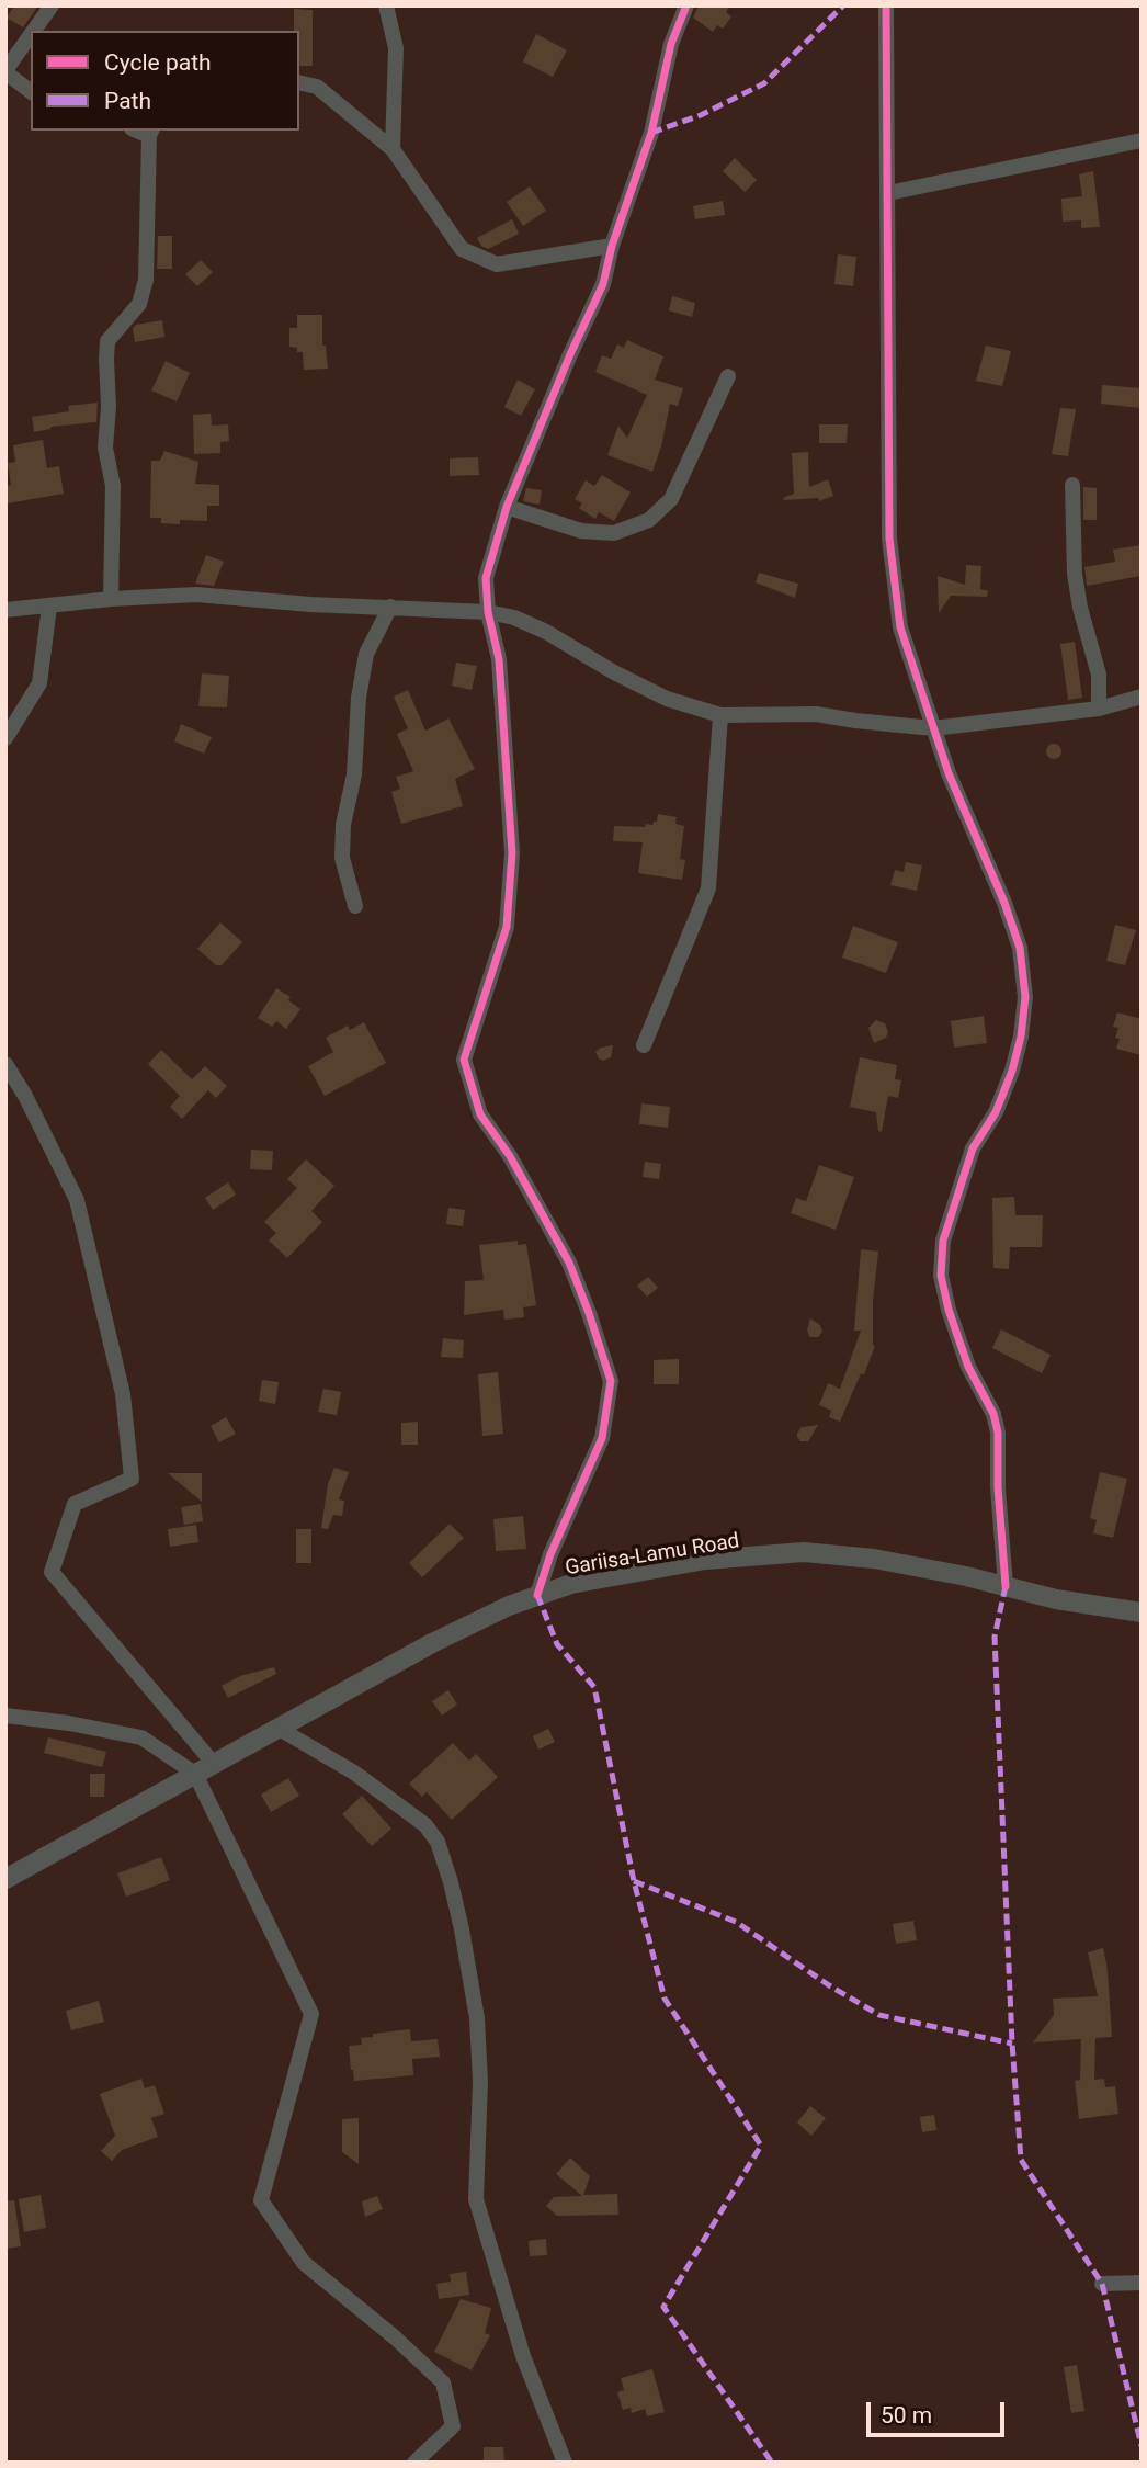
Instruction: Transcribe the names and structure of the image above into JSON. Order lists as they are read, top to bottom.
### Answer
{
  "streets": {
    "street": ["Gariisa-Lamu Road"]
  },
  "legend": ["Cycle path", "Path"],
  "scale_bar": "50 m"
}
